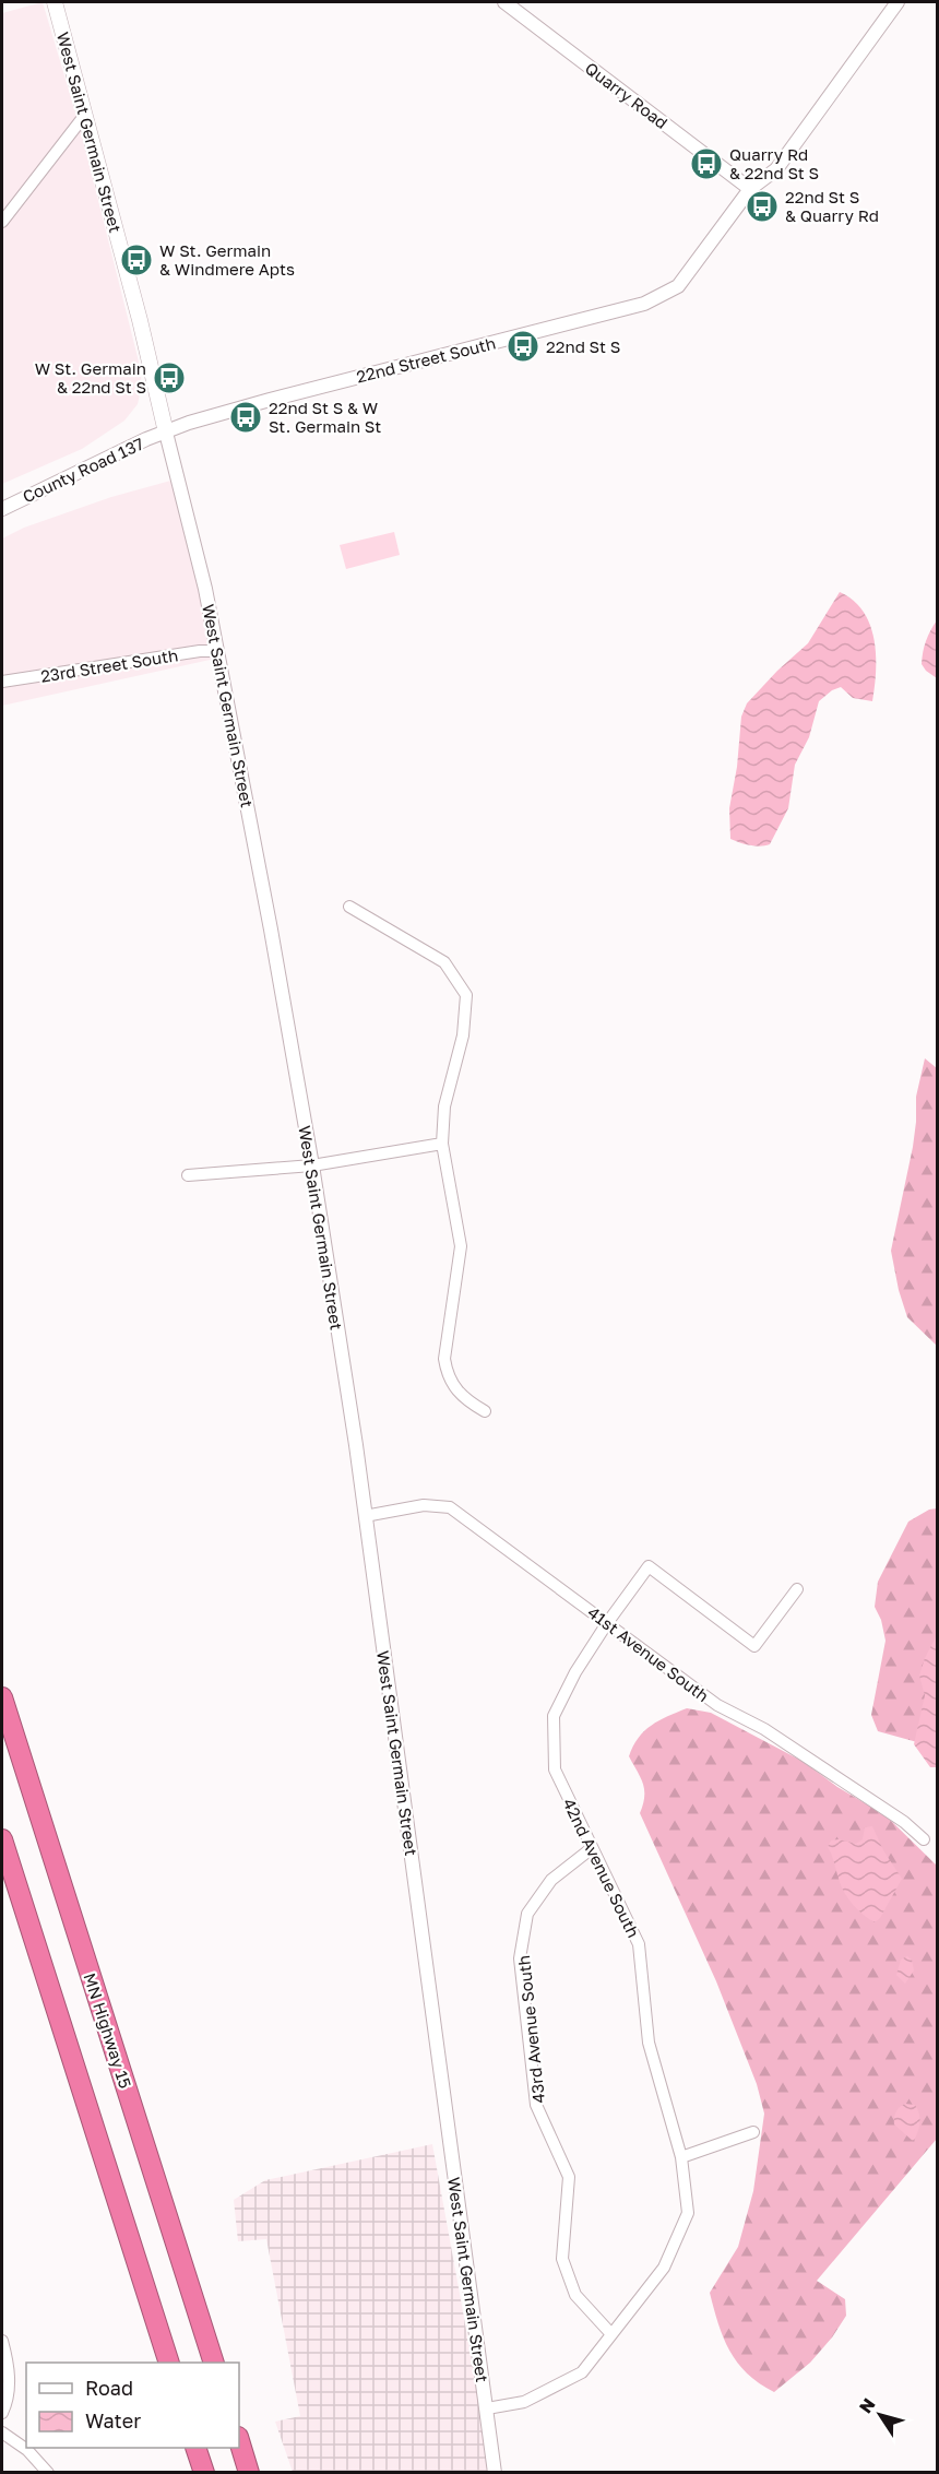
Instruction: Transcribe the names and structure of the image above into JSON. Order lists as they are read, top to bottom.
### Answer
{
  "streets": {
    "highway": ["MN Highway 15"],
    "main road": ["West Saint Germain Street"],
    "street": [
      "Quarry Road",
      "22nd Street South",
      "County Road 137",
      "23rd Street South",
      "41st Avenue South",
      "42nd Avenue South",
      "43rd Avenue South"
    ]
  },
  "crossings": [
    ["Quarry Road", "22nd Street South"],
    ["West Saint Germain Street", "22nd Street South"],
    ["West Saint Germain Street", "County Road 137"],
    ["West Saint Germain Street", "23rd Street South"],
    ["West Saint Germain Street", "41st Avenue South"],
    ["West Saint Germain Street", "42nd Avenue South"],
    ["22nd Street South", "County Road 137"],
    ["41st Avenue South", "42nd Avenue South"],
    ["42nd Avenue South", "43rd Avenue South"]
  ],
  "places": {
    "bus stop": [
      "Quarry Rd & 22nd St S",
      "22nd St S & Quarry Rd",
      "W St. Germain & Windmere Apts",
      "22nd St S",
      "W St. Germain & 22nd St S",
      "22nd St S & W St. Germain St"
    ]
  },
  "legend": ["Road", "Water"],
  "north": "top left"
}
